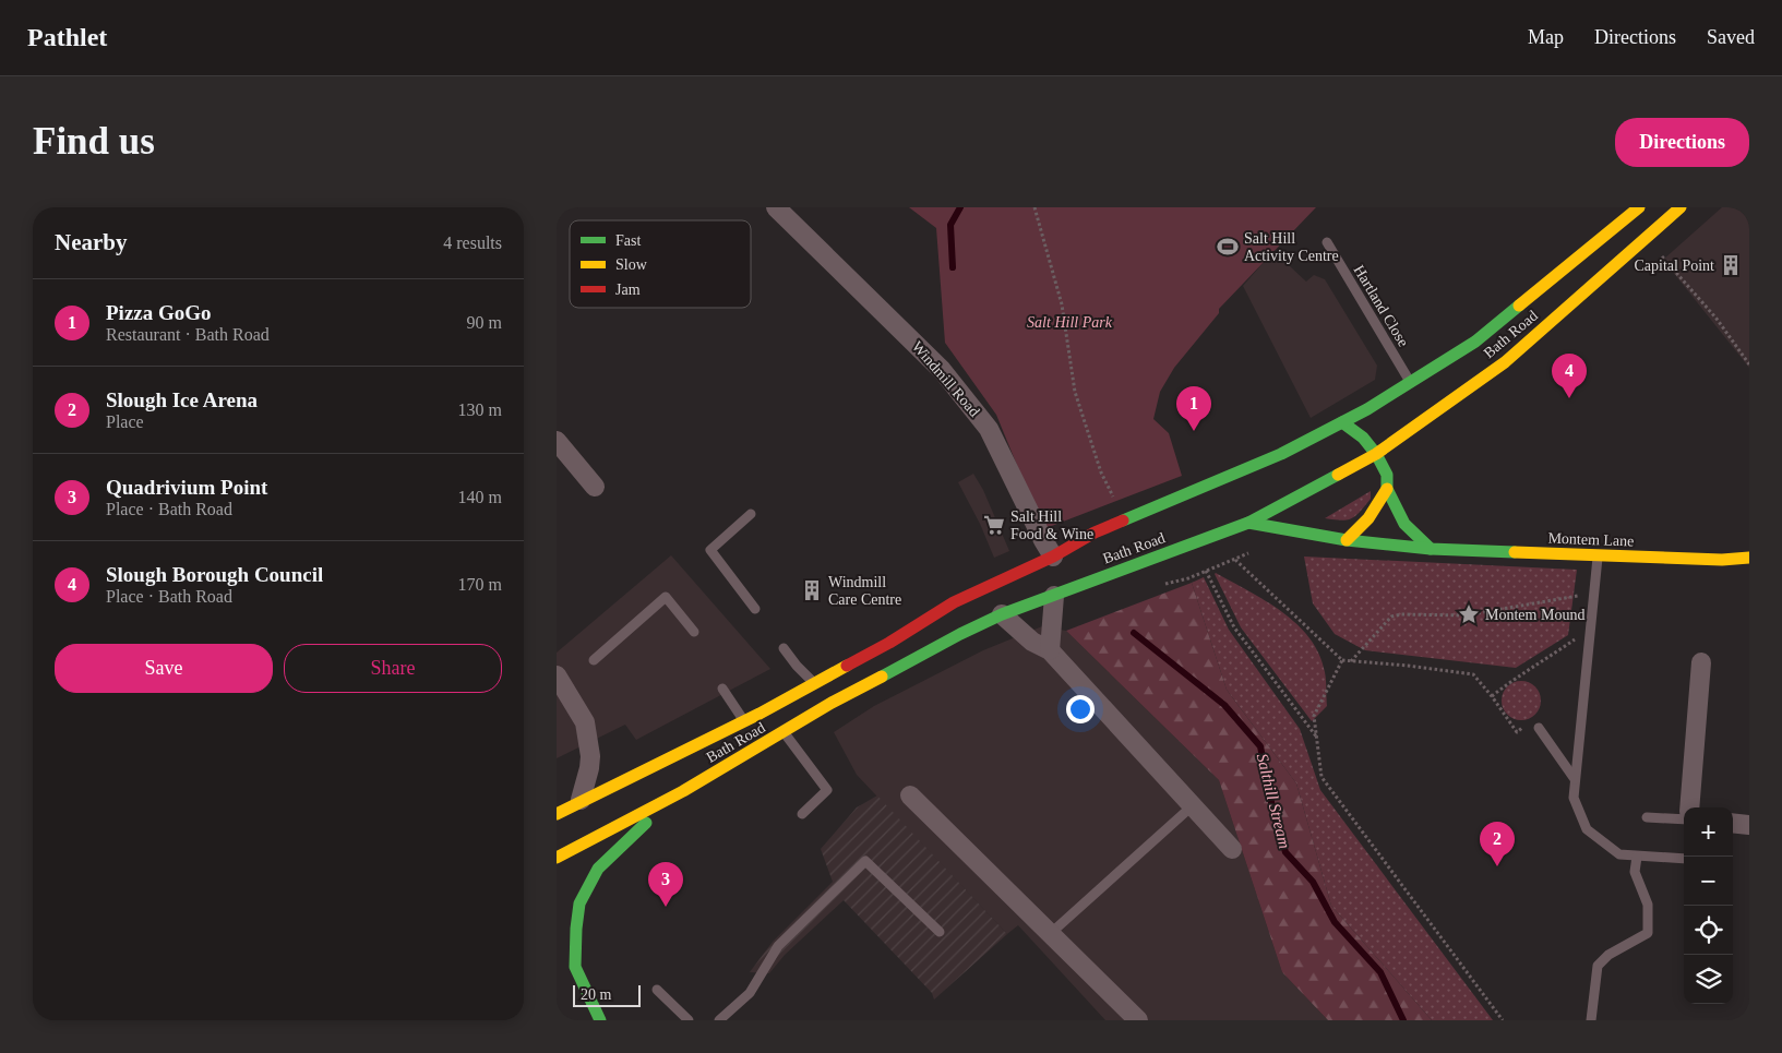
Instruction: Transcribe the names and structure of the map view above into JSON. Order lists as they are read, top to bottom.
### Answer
{
  "streets": {
    "main road": ["Bath Road", "Montem Lane"],
    "street": ["Windmill Road"],
    "lane": ["Hartland Close"]
  },
  "crossings": [
    ["Hartland Close", "Bath Road"],
    ["Bath Road", "Windmill Road"],
    ["Bath Road", "Montem Lane"]
  ],
  "water": ["Salthill Stream"],
  "parks": ["Salt Hill Park"],
  "places": {
    "sports": ["Salt Hill Activity Centre"],
    "building": ["Capital Point", "Windmill Care Centre"],
    "supermarket": ["Salt Hill Food & Wine"],
    "place": ["Montem Mound"]
  },
  "legend": ["Fast", "Slow", "Jam"],
  "scale_bar": "20 m",
  "page": {
    "header": "Pathlet",
    "nav": ["Map", "Directions", "Saved"],
    "buttons": [
      "Directions",
      ["Save", "Share"]
    ],
    "title": "Find us",
    "heading": ["Nearby", "4 results"],
    "list": [
      {
        "mark": "1",
        "name": "Pizza GoGo",
        "note": "Restaurant · Bath Road",
        "value": "90 m"
      },
      {
        "mark": "2",
        "name": "Slough Ice Arena",
        "note": "Place",
        "value": "130 m"
      },
      {
        "mark": "3",
        "name": "Quadrivium Point",
        "note": "Place · Bath Road",
        "value": "140 m"
      },
      {
        "mark": "4",
        "name": "Slough Borough Council",
        "note": "Place · Bath Road",
        "value": "170 m"
      }
    ],
    "pins": [
      "4",
      "1",
      "2",
      "3"
    ],
    "map_buttons": ["+", "−"],
    "scale": "20 m"
  }
}
